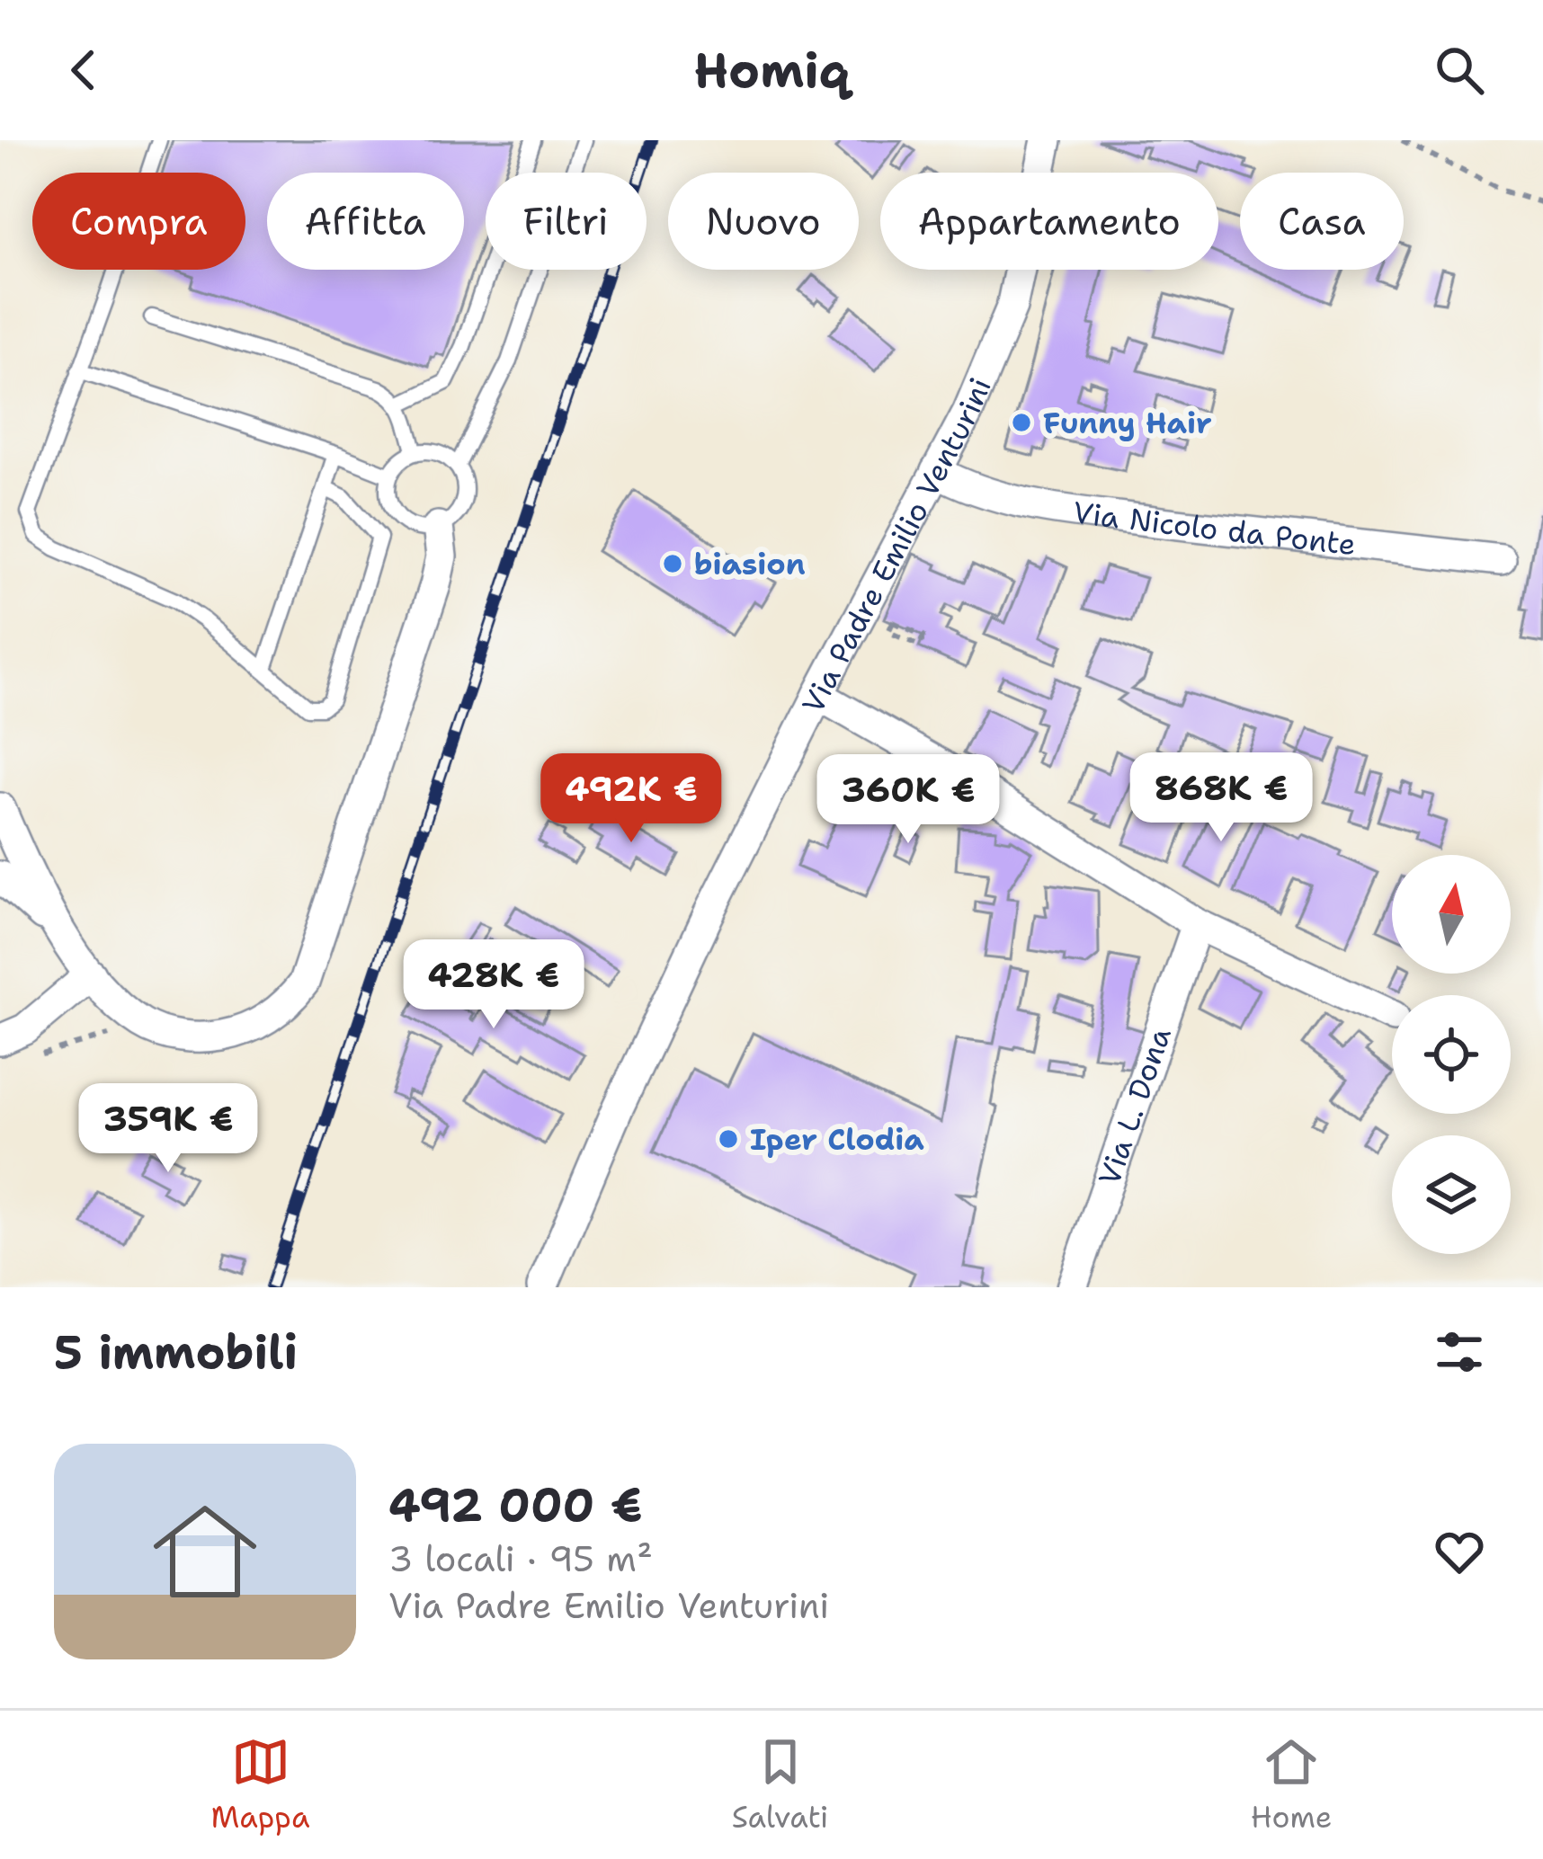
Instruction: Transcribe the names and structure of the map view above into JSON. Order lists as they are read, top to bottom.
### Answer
{
  "streets": {
    "street": ["Via Nicolo da Ponte", "Via Padre Emilio Venturini", "Via L. Dona"]
  },
  "crossings": [
    ["Via Nicolo da Ponte", "Via Padre Emilio Venturini"]
  ],
  "places": ["Funny Hair", "biasion", "Iper Clodia"],
  "north": "top",
  "page": {
    "header": "Homiq",
    "chip": [
      "Compra",
      "Affitta",
      "Filtri",
      "Nuovo",
      "Appartamento",
      "Casa"
    ],
    "price": [
      "868K €",
      "492K €",
      "360K €",
      "428K €",
      "359K €"
    ],
    "heading": "5 immobili",
    "list": [
      {
        "name": "492 000 €",
        "note": "3 locali · 95 m² · Via Padre Emilio Venturini"
      }
    ],
    "tabs": ["Mappa", "Salvati", "Home"]
  }
}
